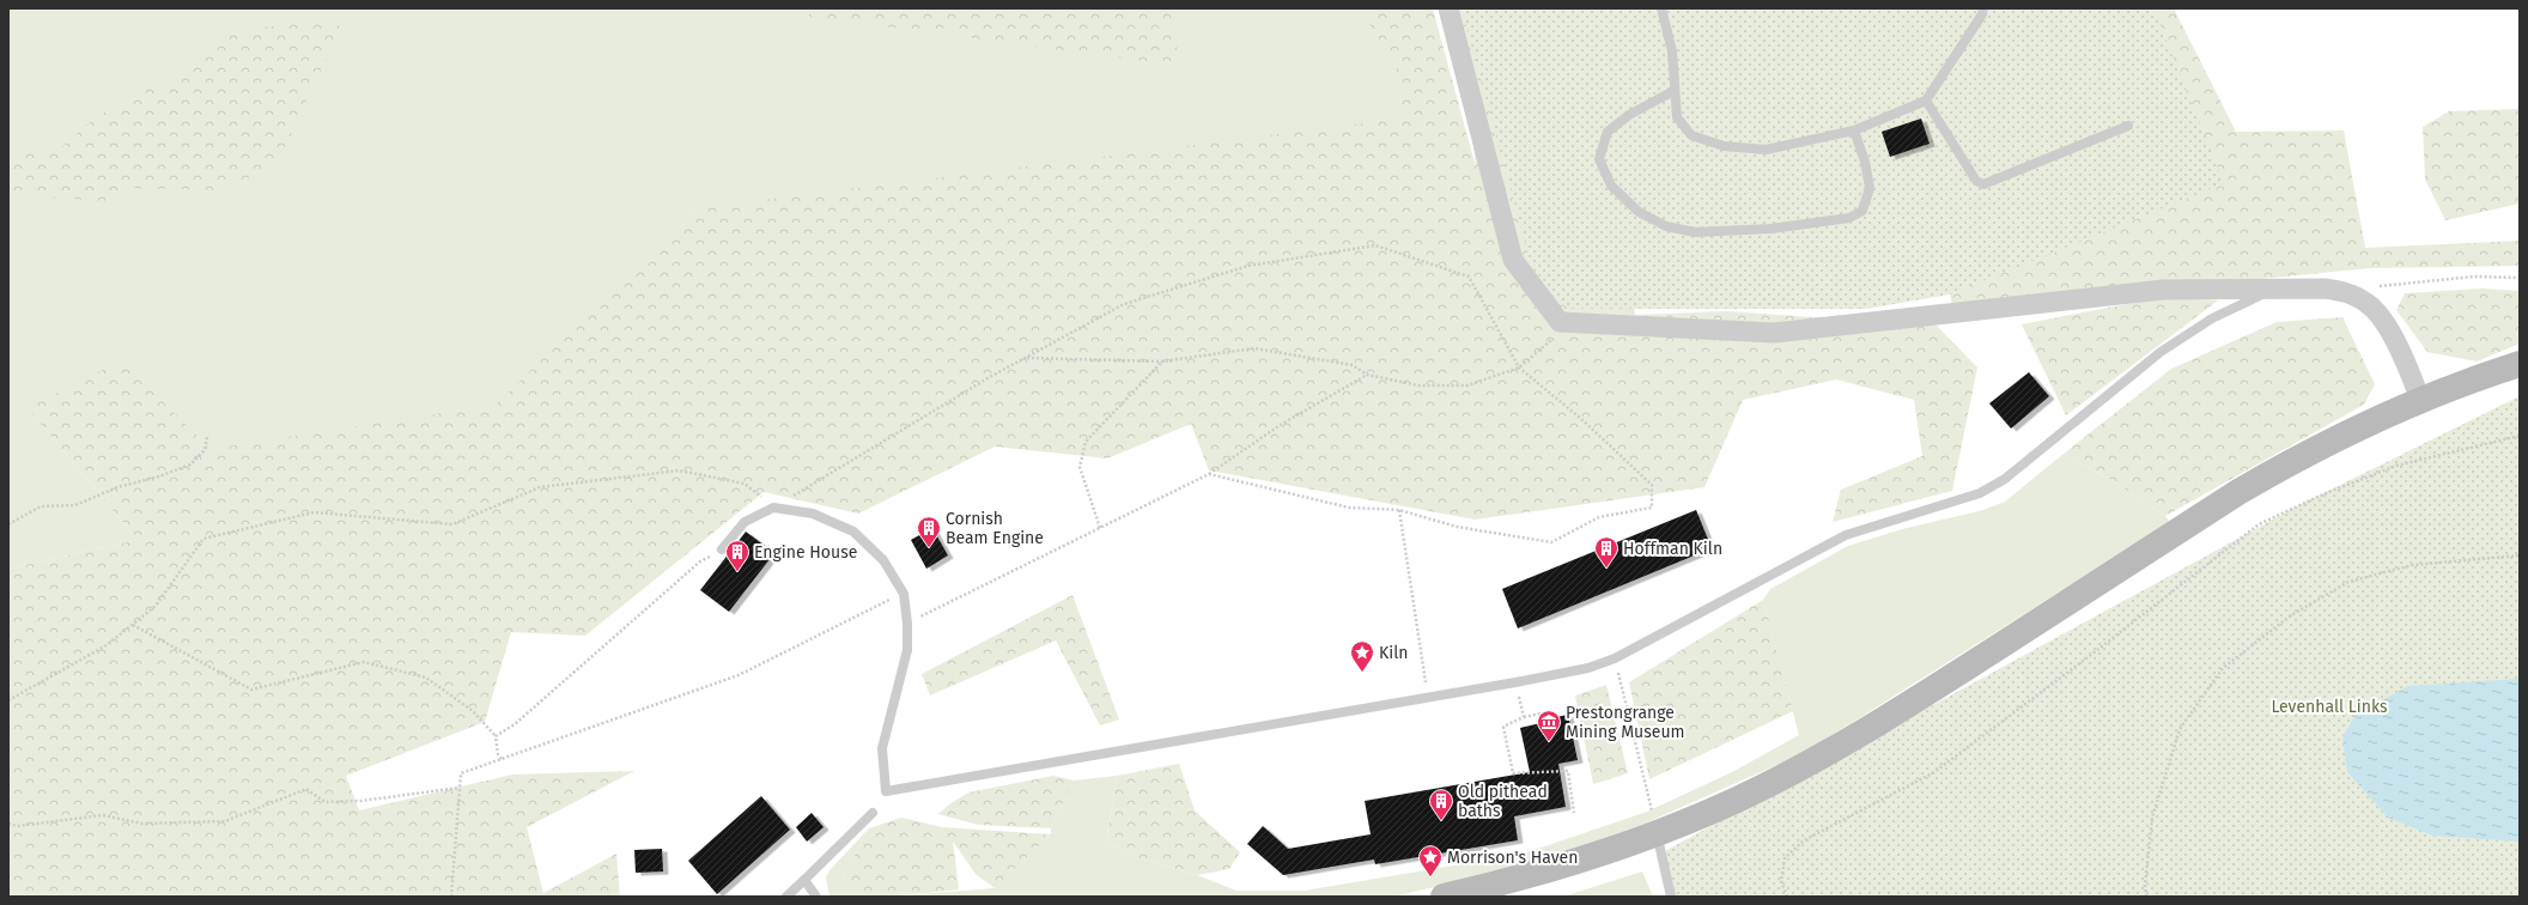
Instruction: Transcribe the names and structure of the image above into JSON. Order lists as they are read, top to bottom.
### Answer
{
  "parks": ["Levenhall Links"],
  "places": {
    "building": [
      "Cornish Beam Engine",
      "Hoffman Kiln",
      "Engine House",
      "Old pithead baths"
    ],
    "place": ["Kiln", "Morrison's Haven"],
    "museum": ["Prestongrange Mining Museum"]
  }
}
